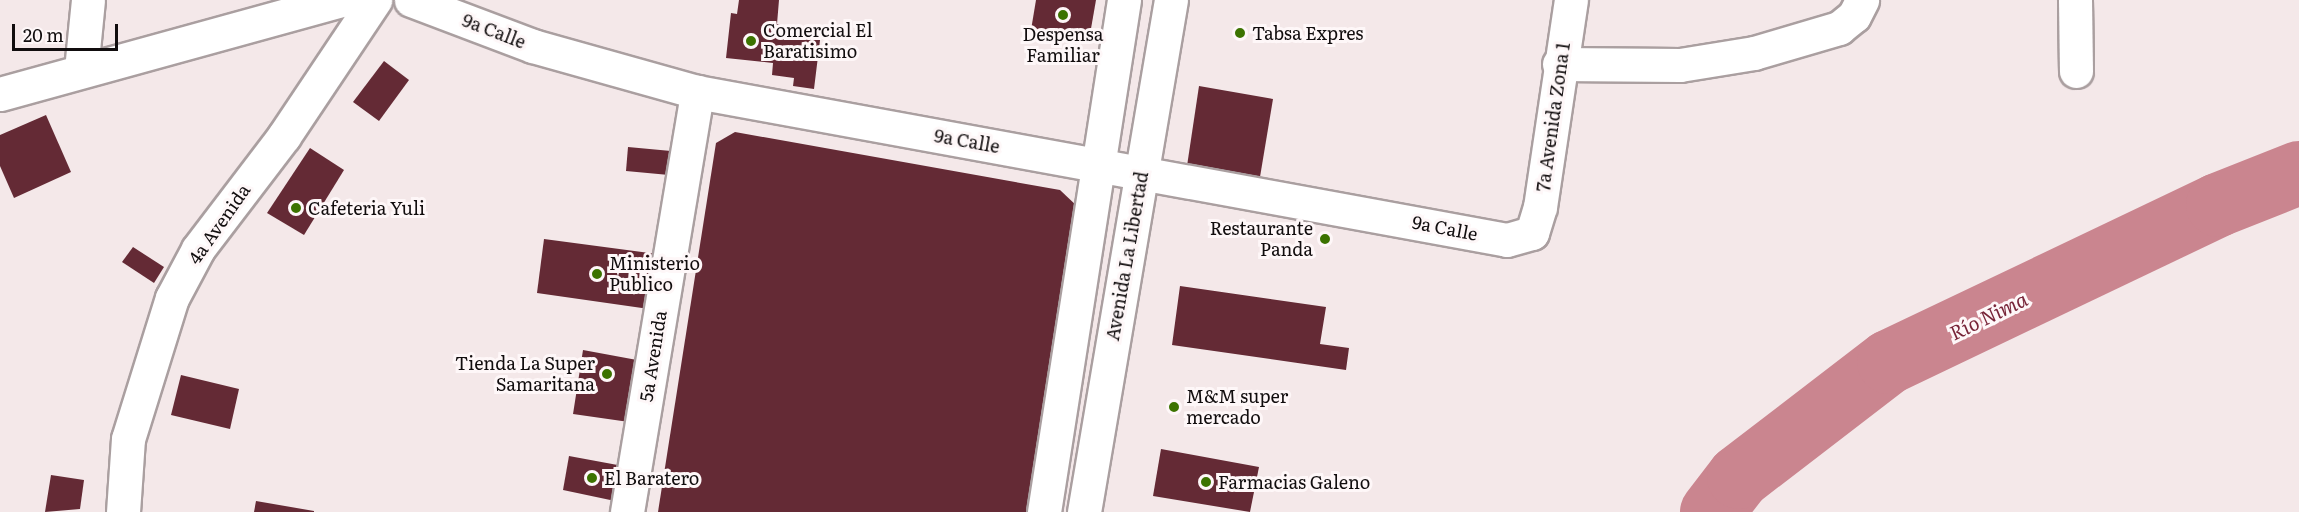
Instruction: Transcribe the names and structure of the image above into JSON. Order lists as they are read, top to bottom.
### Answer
{
  "streets": {
    "street": [
      "9a Calle",
      "7a Avenida Zona 1",
      "4a Avenida",
      "Avenida La Libertad",
      "5a Avenida"
    ]
  },
  "crossings": [
    ["9a Calle", "7a Avenida Zona 1"],
    ["9a Calle", "Avenida La Libertad"],
    ["9a Calle", "5a Avenida"]
  ],
  "water": ["Río Nima"],
  "places": [
    "Despensa Familiar",
    "Tabsa Expres",
    "Comercial El Baratisimo",
    "Cafeteria Yuli",
    "Restaurante Panda",
    "Ministerio Publico",
    "Tienda La Super Samaritana",
    "M&M super mercado",
    "El Baratero",
    "Farmacias Galeno"
  ],
  "scale_bar": "20 m"
}
